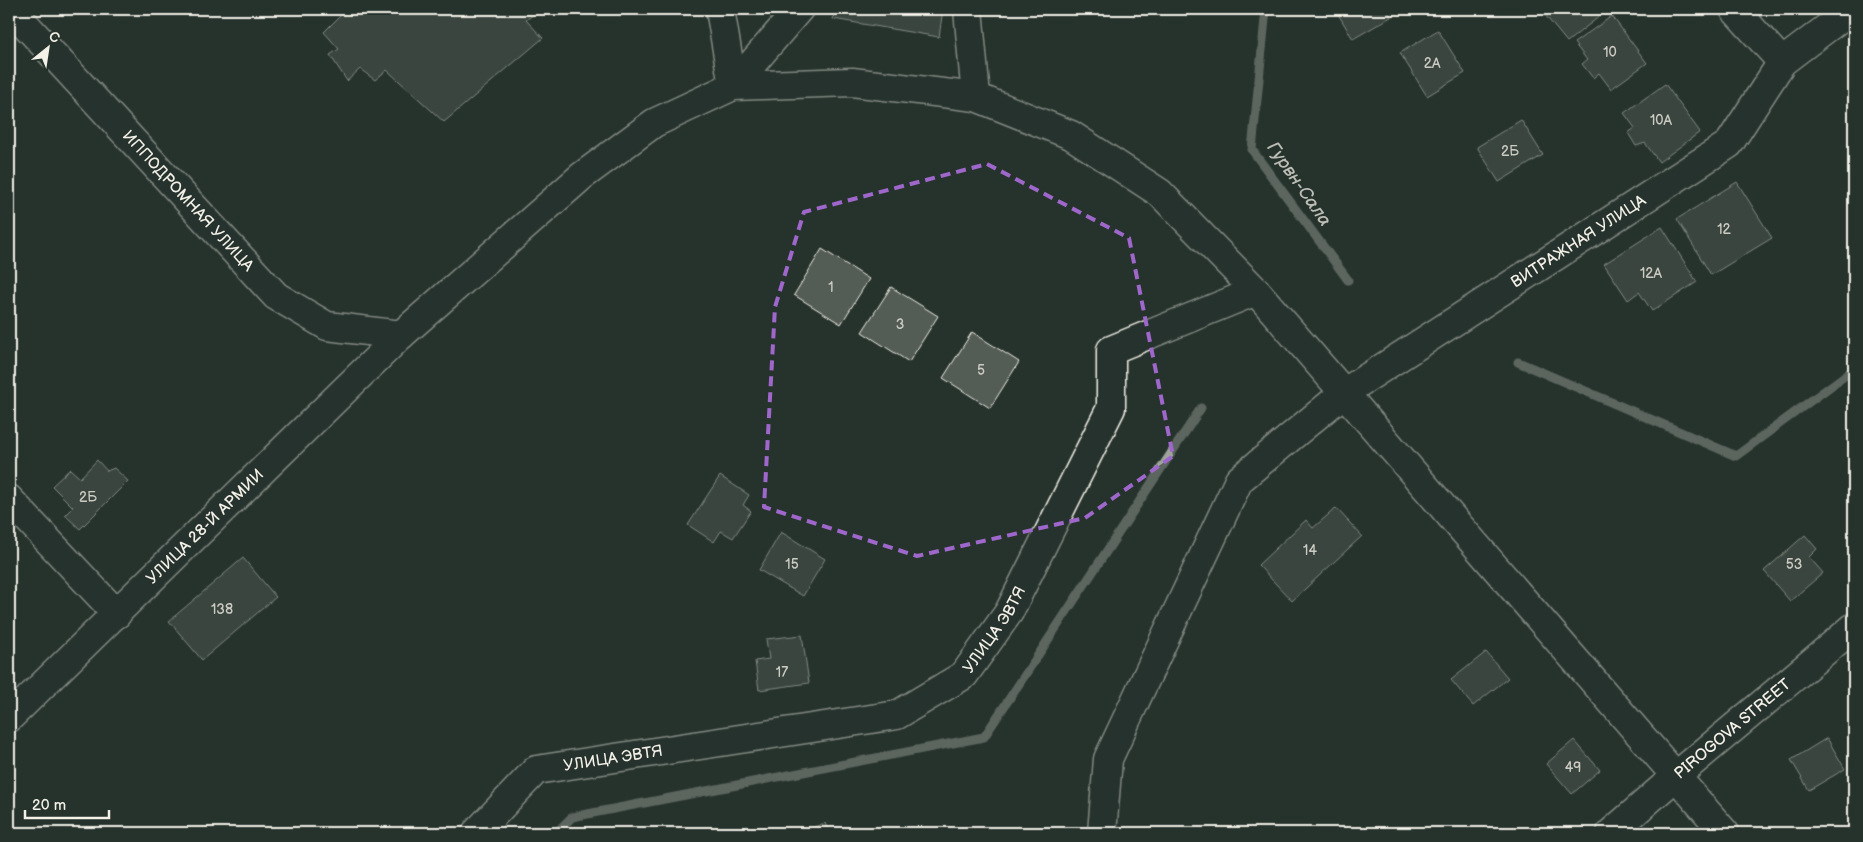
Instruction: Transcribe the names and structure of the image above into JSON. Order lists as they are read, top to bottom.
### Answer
{
  "streets": {
    "street": [
      "ИППОДРОМНАЯ УЛИЦА",
      "ВИТРАЖНАЯ УЛИЦА",
      "УЛИЦА 28-Й АРМИИ",
      "УЛИЦА ЭВТЯ",
      "PIROGOVA STREET"
    ]
  },
  "crossings": [
    ["ИППОДРОМНАЯ УЛИЦА", "УЛИЦА 28-Й АРМИИ"]
  ],
  "water": ["Гурвн-Сала"],
  "house_numbers": [
    "10",
    "2А",
    "10А",
    "2Б",
    "12",
    "12А",
    "1",
    "3",
    "5",
    "2Б",
    "14",
    "15",
    "53",
    "138",
    "17",
    "49"
  ],
  "scale_bar": "20 m",
  "north": "top right"
}
